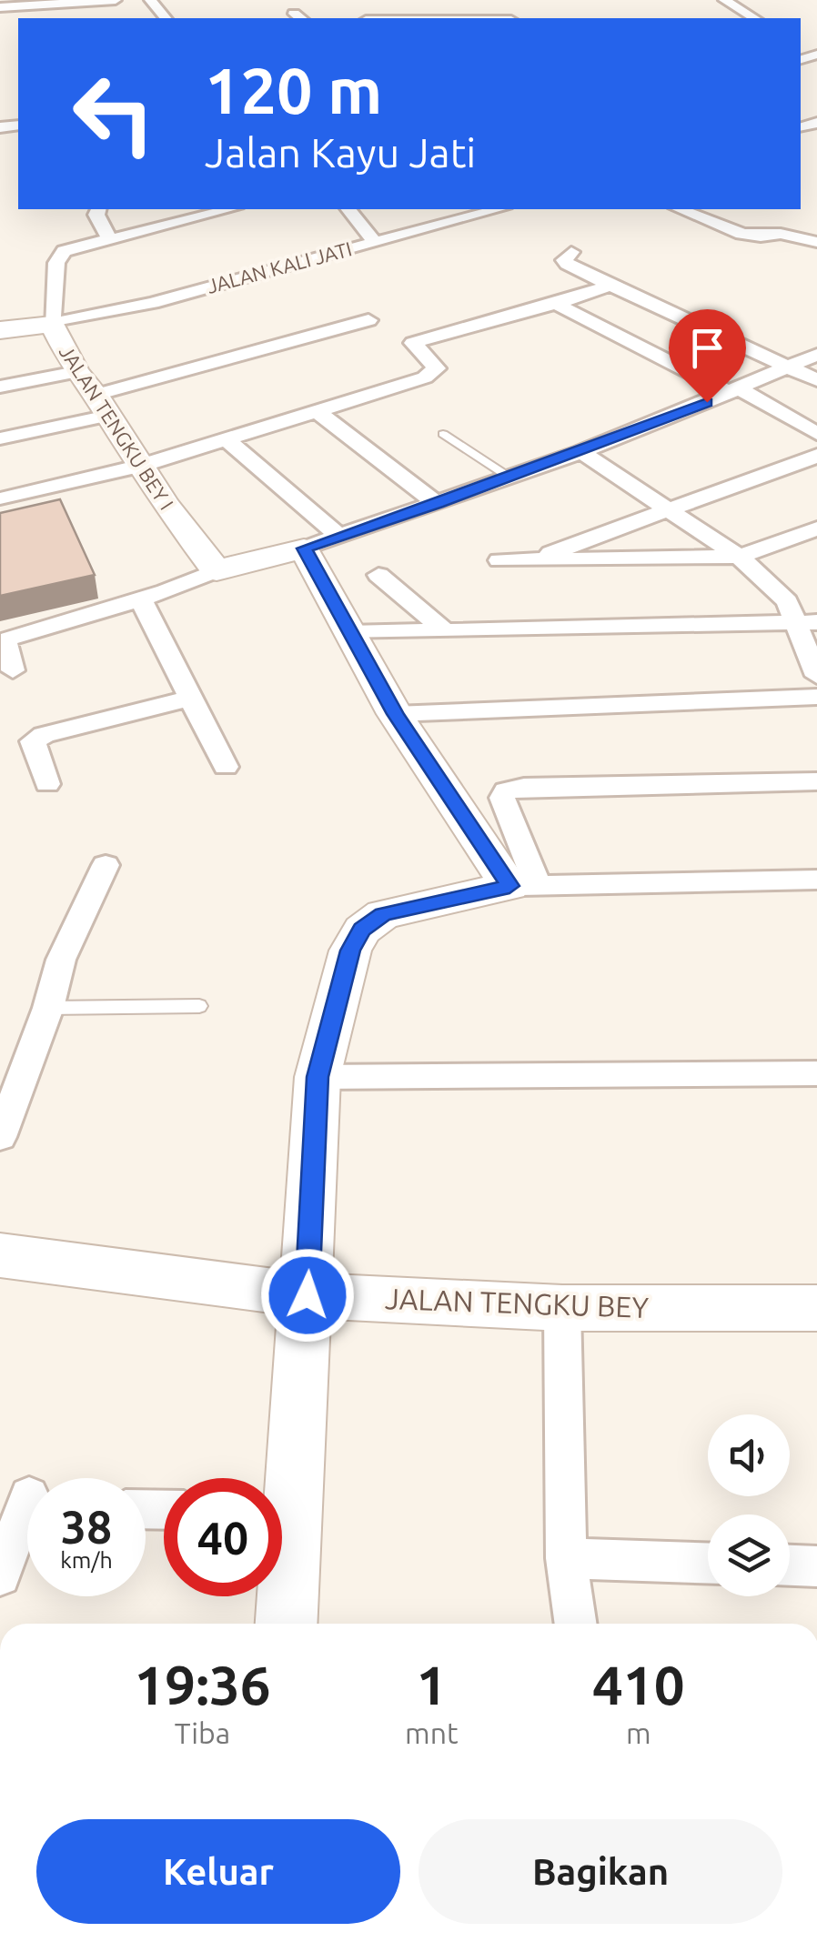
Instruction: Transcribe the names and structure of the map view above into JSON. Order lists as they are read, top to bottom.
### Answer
{
  "streets": {
    "street": ["JALAN KALI JATI", "JALAN TENGKU BEY I", "JALAN TENGKU BEY"]
  },
  "crossings": [
    ["JALAN KALI JATI", "JALAN TENGKU BEY I"]
  ],
  "page": {
    "turn": ["120 m", "Jalan Kayu Jati"],
    "speed": "38 km/h",
    "limit": "40",
    "eta": [
      "19:36",
      "Tiba",
      "1",
      "mnt",
      "410",
      "m"
    ],
    "buttons": ["Keluar", "Bagikan"]
  }
}
